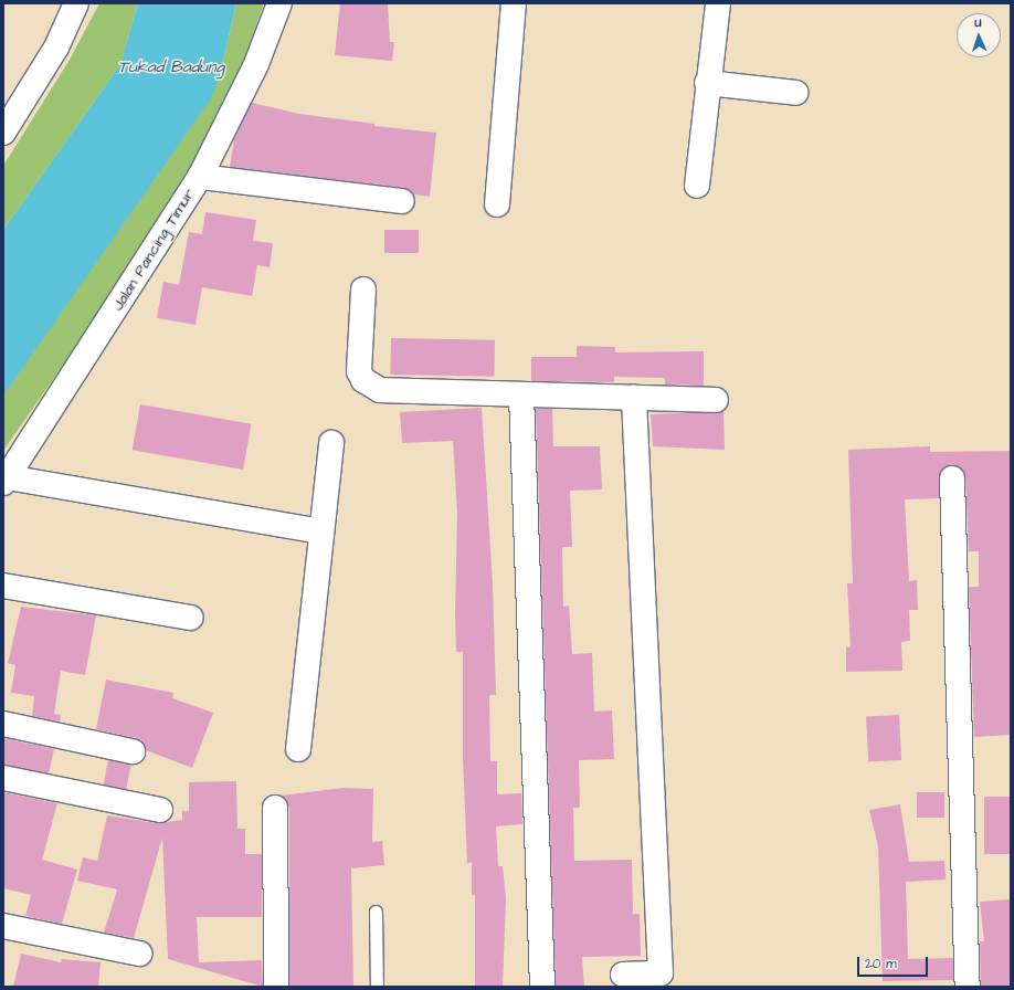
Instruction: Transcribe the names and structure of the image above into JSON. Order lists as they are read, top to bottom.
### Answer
{
  "streets": {
    "street": ["Jalan Pancing Timur"]
  },
  "water": ["Tukad Badung"],
  "scale_bar": "20 m",
  "north": "top"
}
